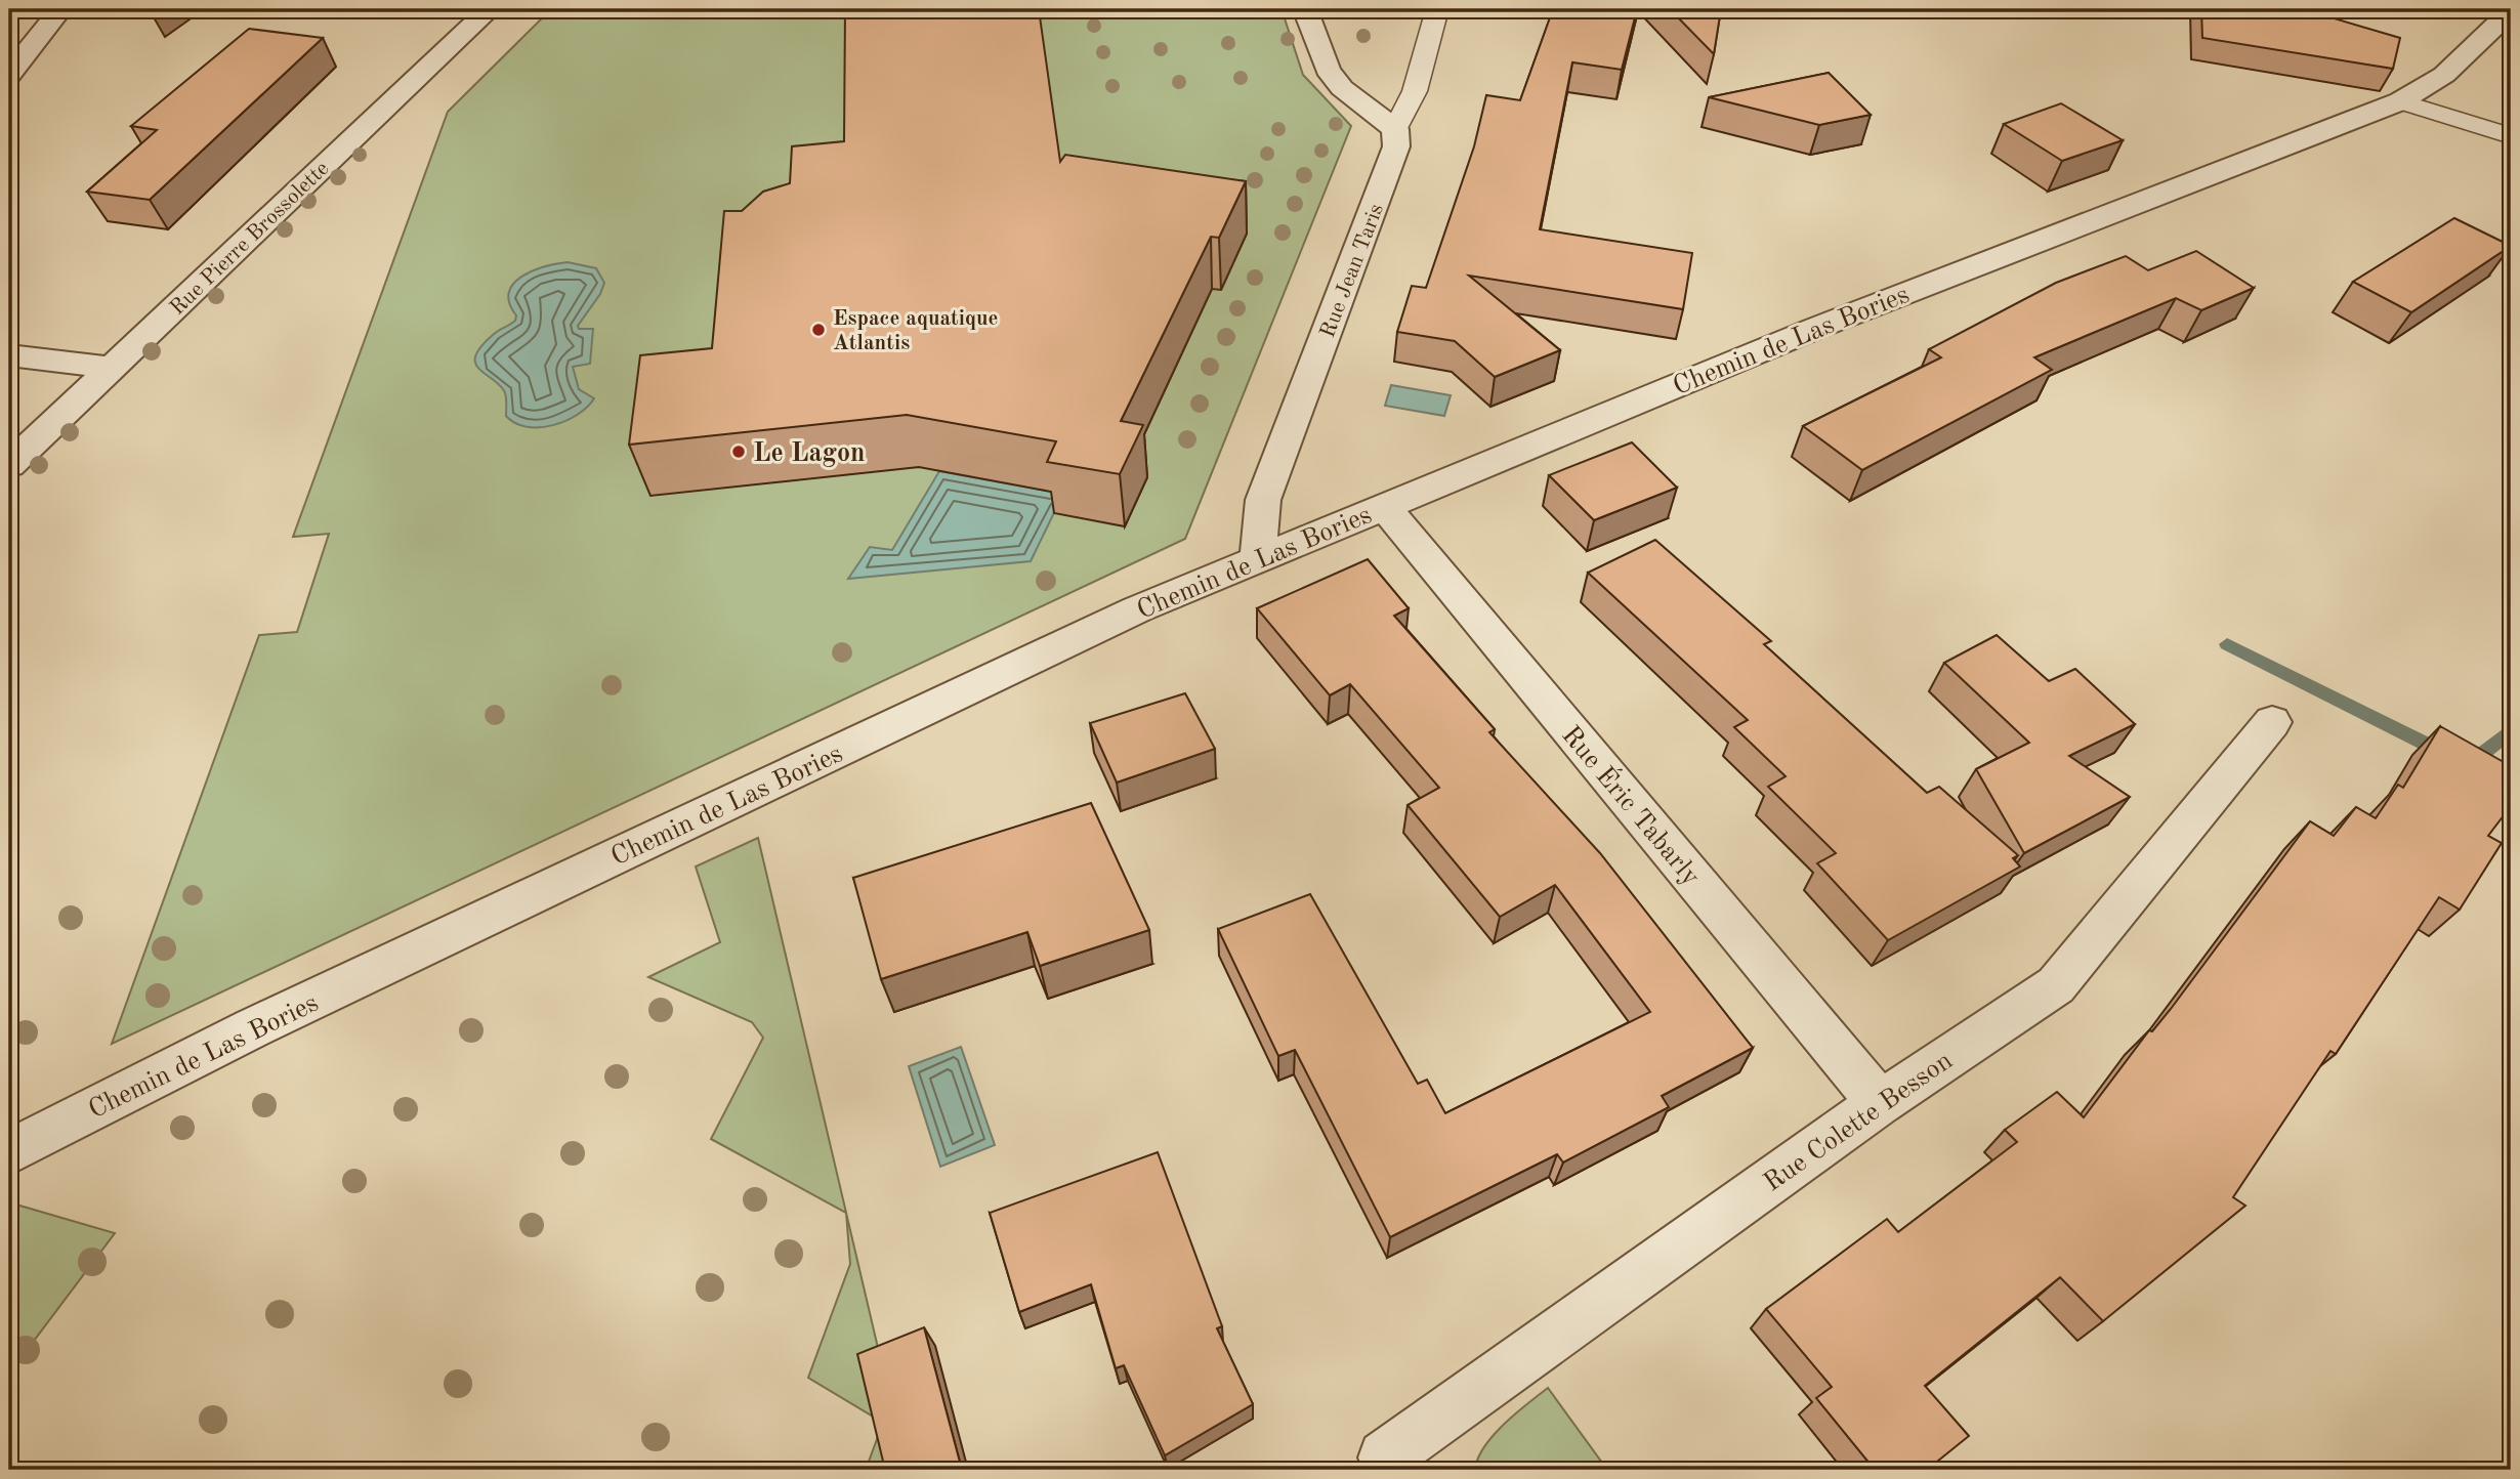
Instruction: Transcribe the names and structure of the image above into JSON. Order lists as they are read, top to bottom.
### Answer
{
  "streets": {
    "street": [
      "Rue Pierre Brossolette",
      "Rue Jean Taris",
      "Chemin de Las Bories",
      "Rue Éric Tabarly",
      "Rue Colette Besson"
    ]
  },
  "crossings": [
    ["Rue Jean Taris", "Chemin de Las Bories"],
    ["Chemin de Las Bories", "Rue Éric Tabarly"],
    ["Rue Éric Tabarly", "Rue Colette Besson"]
  ],
  "places": ["Espace aquatique Atlantis", "Le Lagon"]
}
